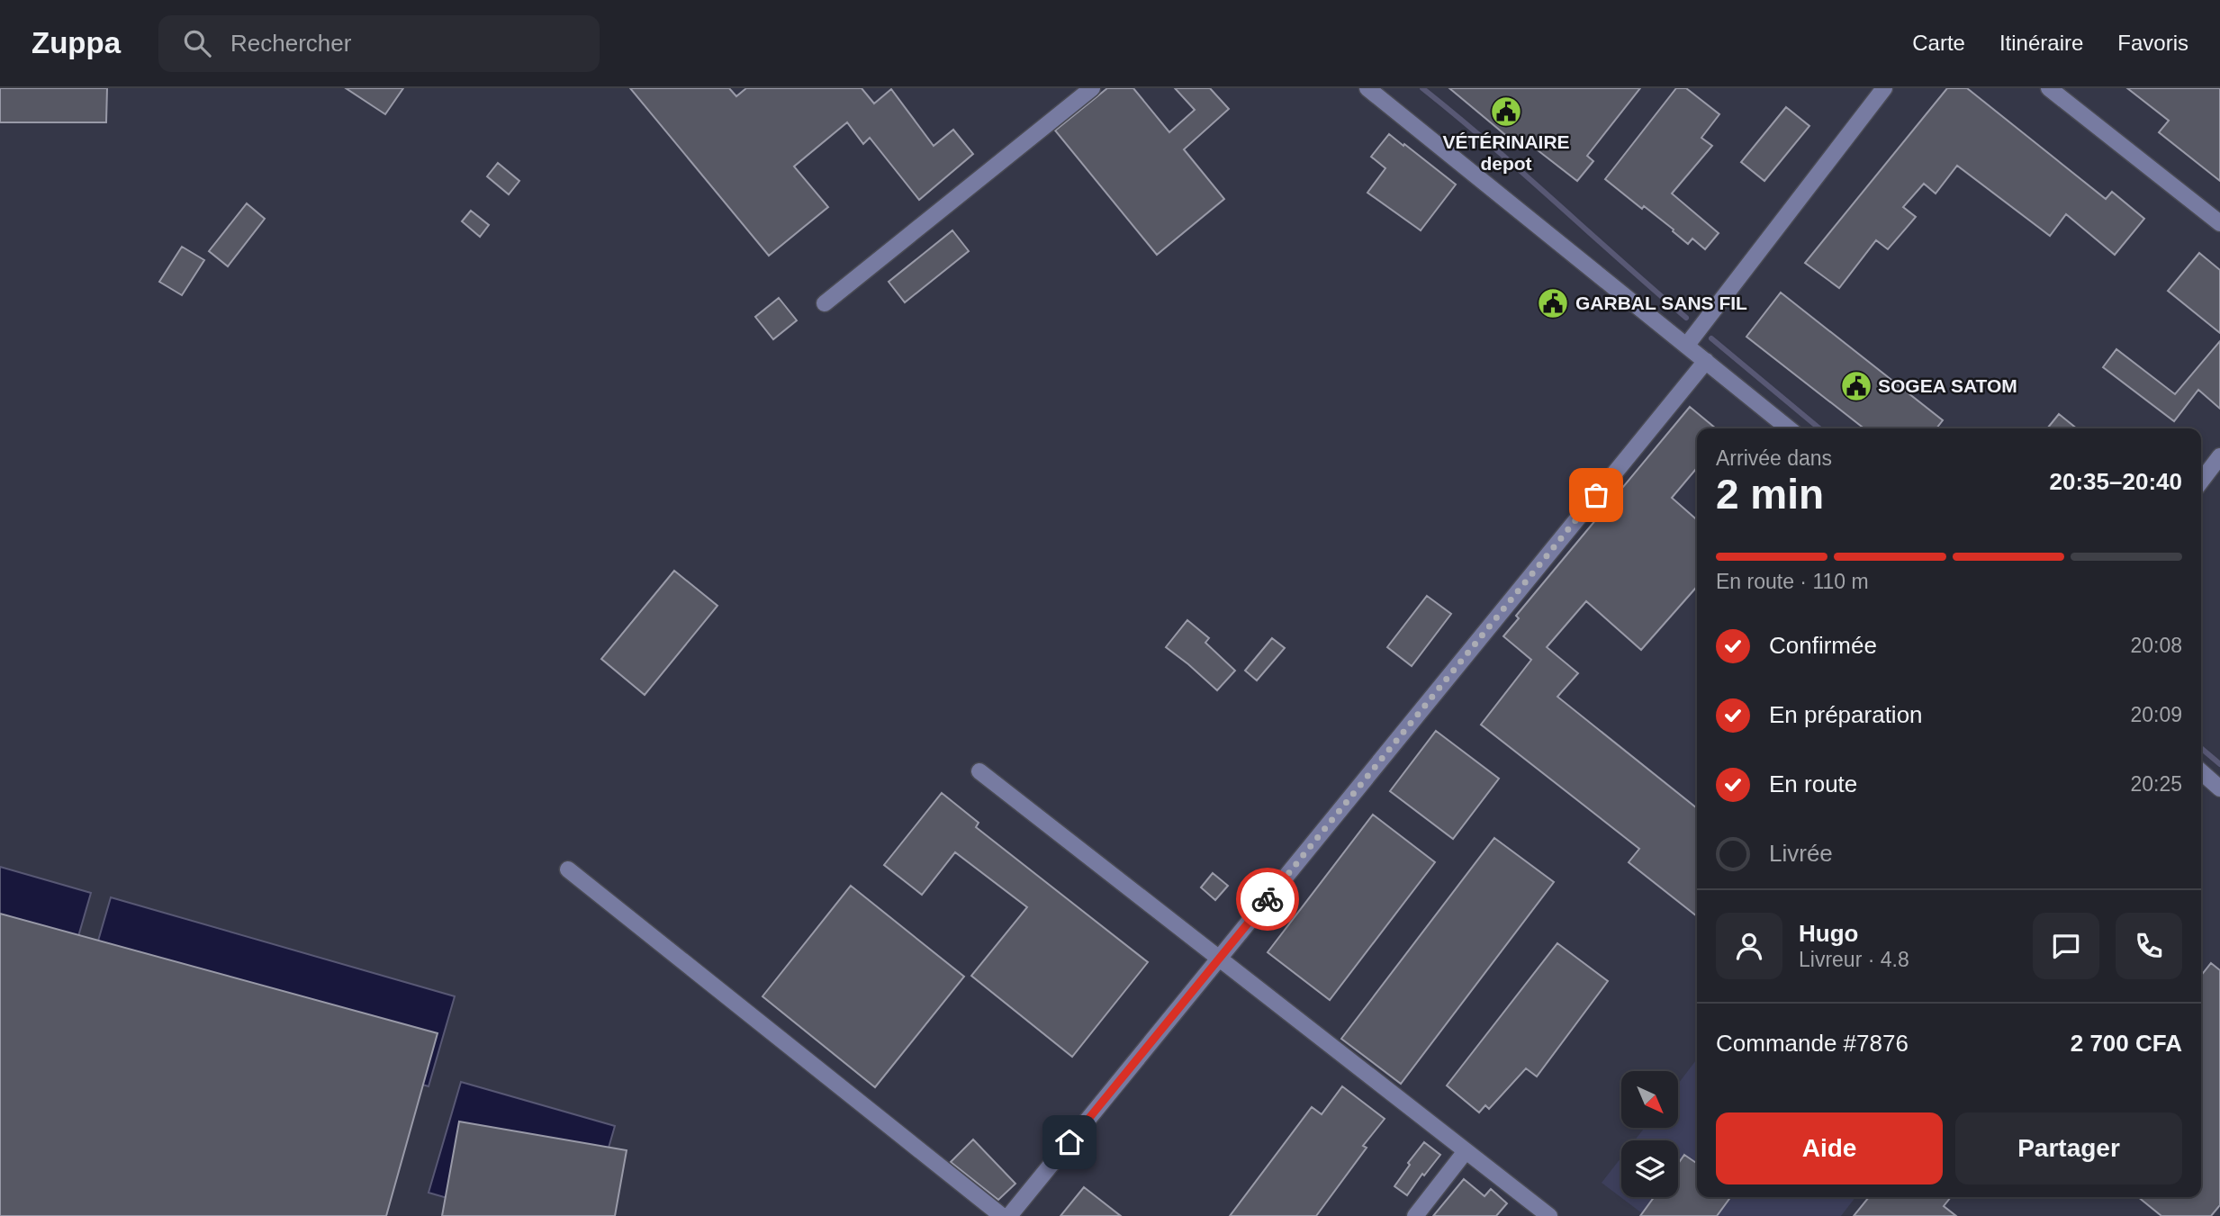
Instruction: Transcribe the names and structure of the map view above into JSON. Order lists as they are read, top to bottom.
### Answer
{
  "places": {
    "public building": ["VÉTÉRINAIRE depot", "GARBAL SANS FIL", "SOGEA SATOM"]
  },
  "north": "bottom right",
  "page": {
    "header": "Zuppa",
    "search": "Rechercher",
    "nav": ["Carte", "Itinéraire", "Favoris"],
    "heading": ["2 min", "Arrivée dans", "20:35–20:40"],
    "panel": [
      "Hugo",
      "Livreur · 4.8",
      "Commande #7876",
      "2 700 CFA"
    ],
    "bar": "En route · 110 m",
    "list": [
      ["Confirmée", "20:08"],
      ["En préparation", "20:09"],
      ["En route", "20:25"],
      "Livrée"
    ],
    "buttons": ["Aide", "Partager"]
  }
}
